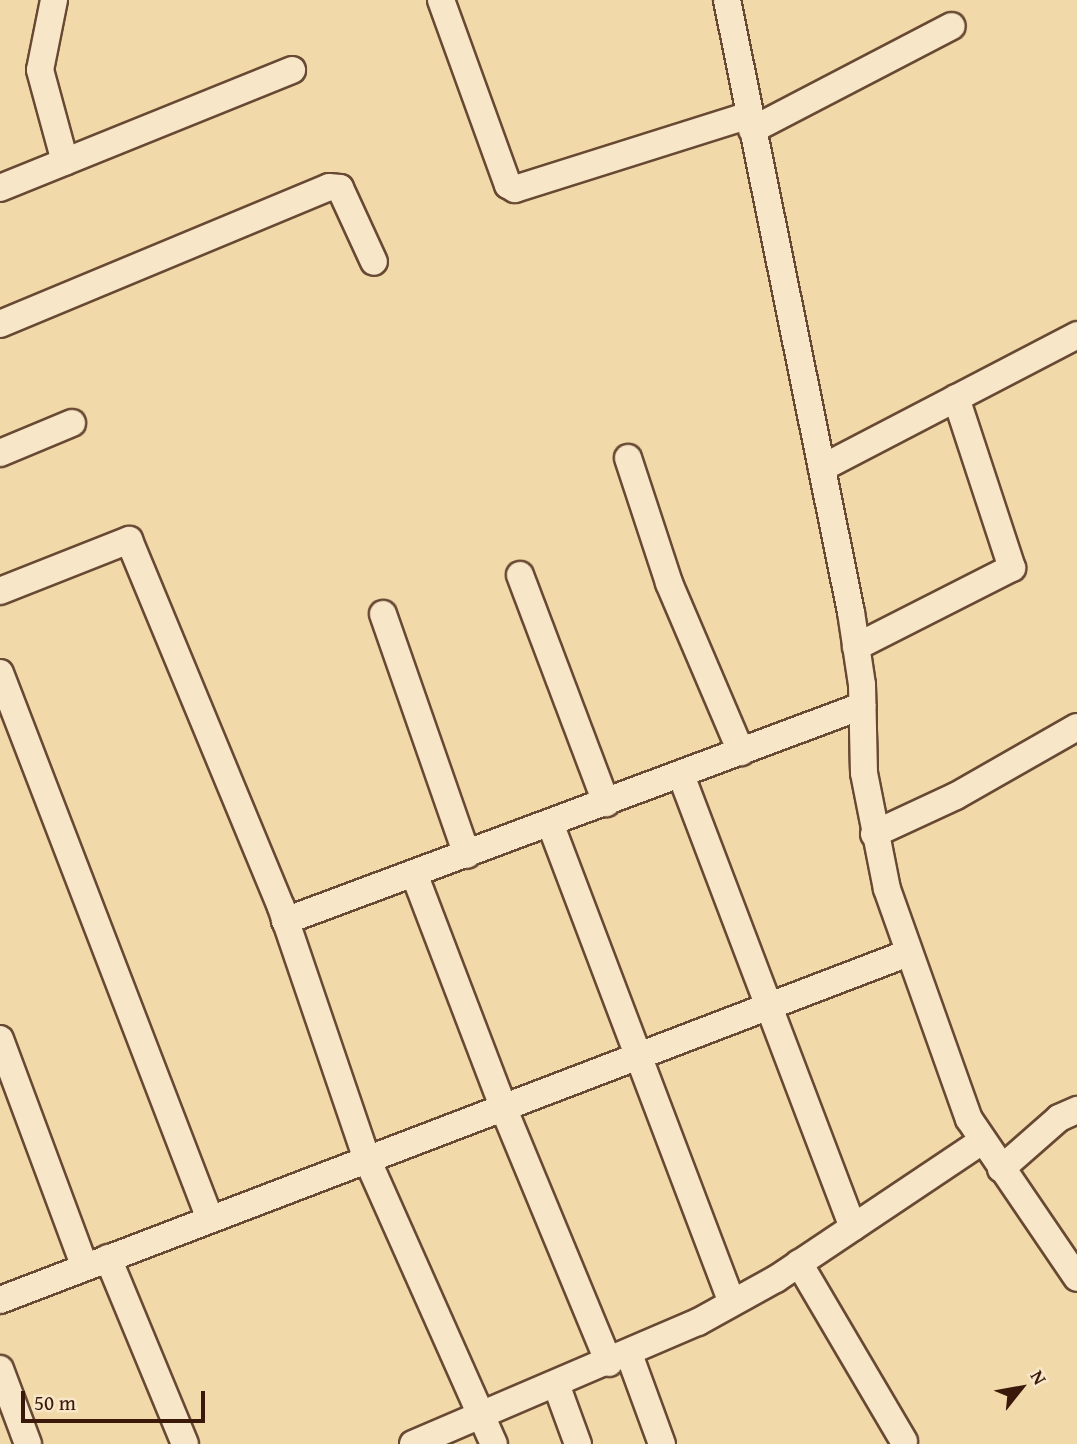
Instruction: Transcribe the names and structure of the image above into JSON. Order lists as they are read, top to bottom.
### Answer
{
  "scale_bar": "50 m",
  "north": "top right"
}
